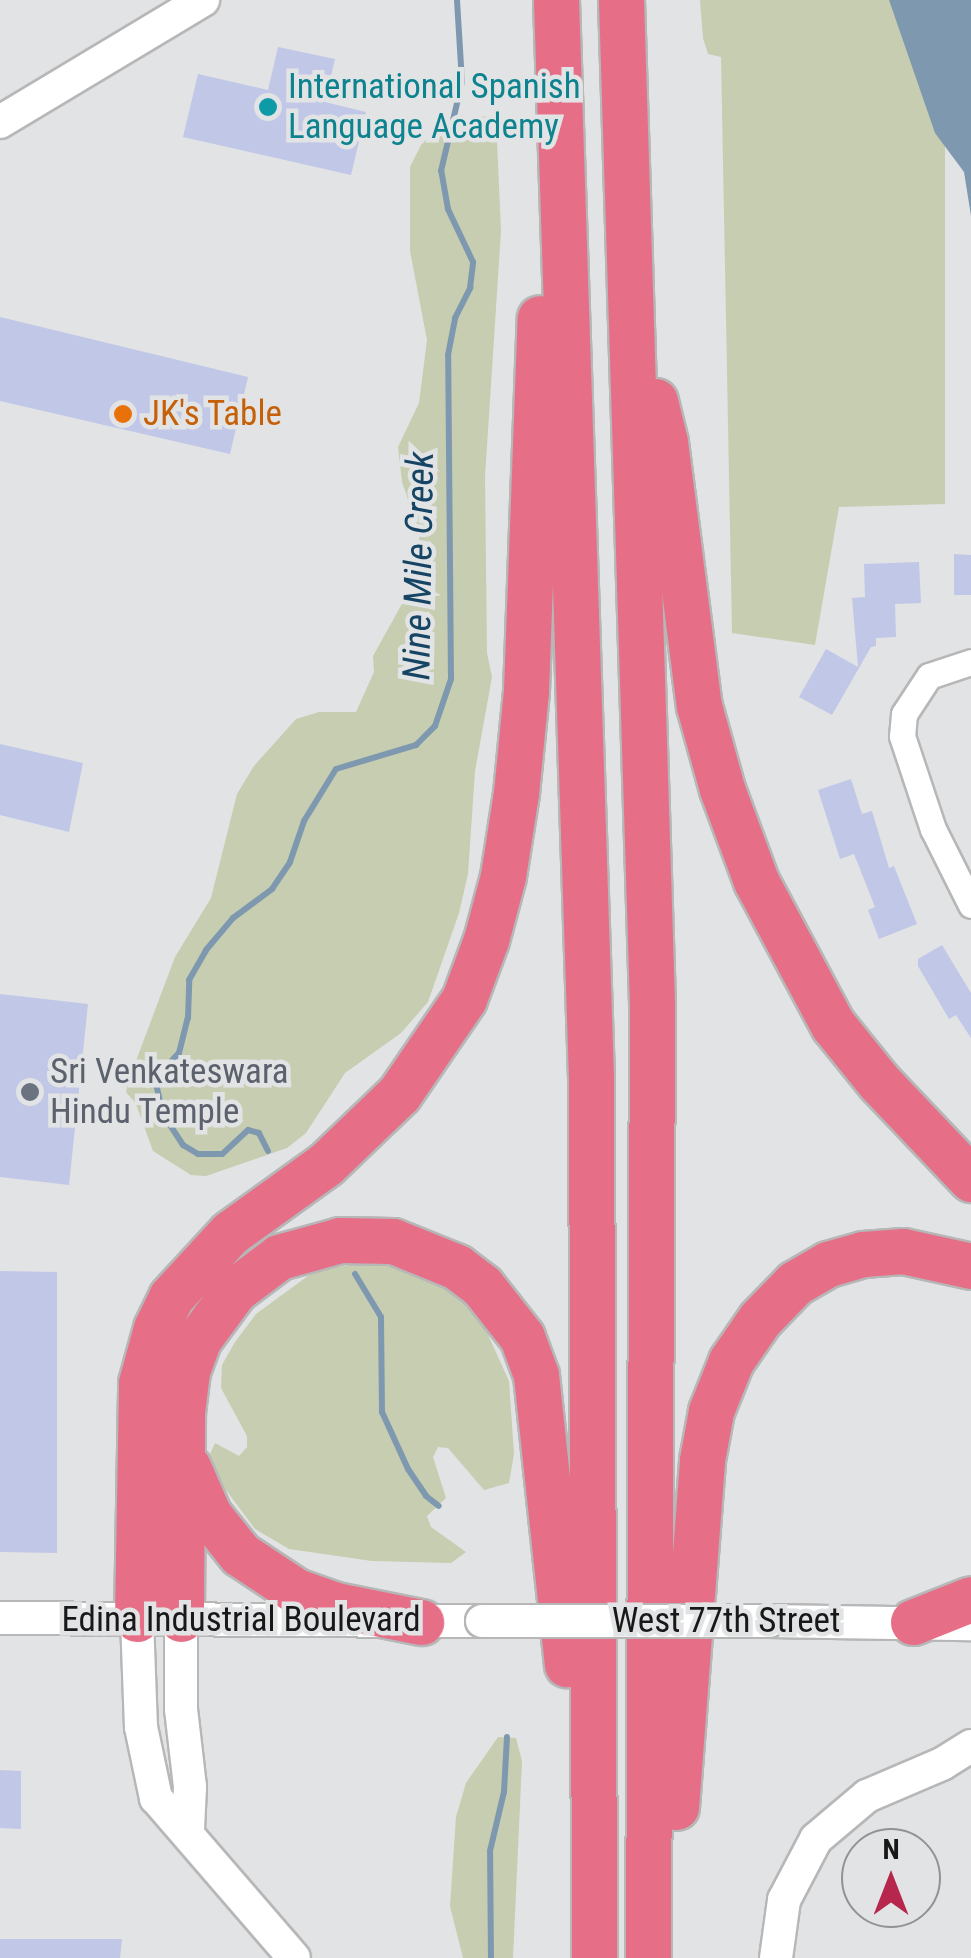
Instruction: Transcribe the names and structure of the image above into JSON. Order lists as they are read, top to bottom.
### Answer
{
  "streets": {
    "street": ["Edina Industrial Boulevard", "West 77th Street"]
  },
  "crossings": [
    ["Edina Industrial Boulevard", "West 77th Street"]
  ],
  "water": ["Nine Mile Creek"],
  "places": ["International Spanish Language Academy", "JK's Table", "Sri Venkateswara Hindu Temple"],
  "north": "top"
}
